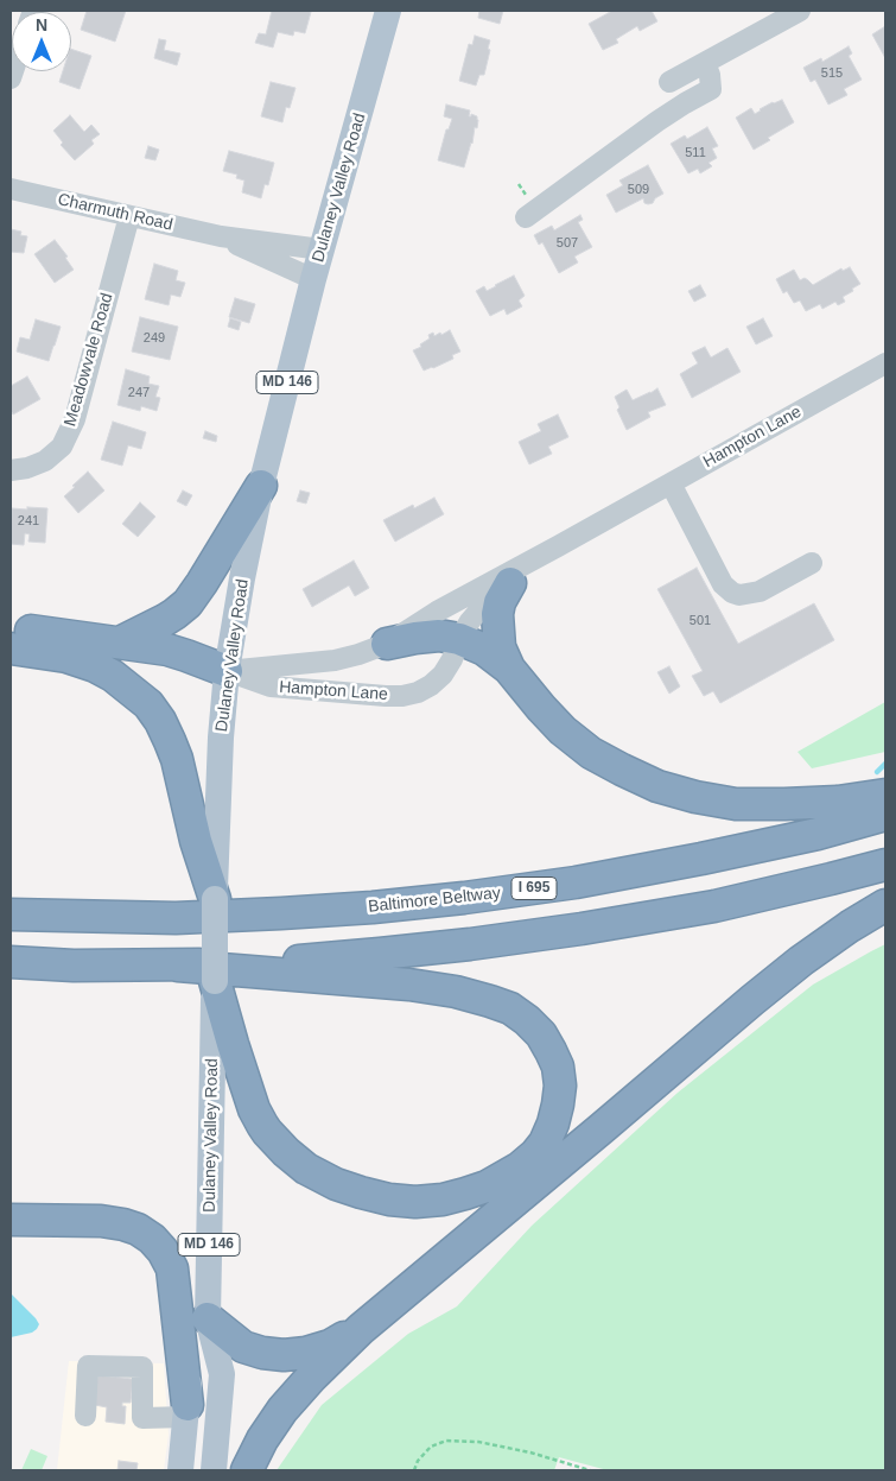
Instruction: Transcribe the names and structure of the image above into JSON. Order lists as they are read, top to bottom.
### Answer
{
  "streets": {
    "highway": ["I 695", "Baltimore Beltway"],
    "main road": ["Dulaney Valley Road", "MD 146"],
    "street": ["Charmuth Road", "Meadowvale Road", "Hampton Lane"]
  },
  "crossings": [
    ["Dulaney Valley Road", "Charmuth Road"],
    ["Dulaney Valley Road", "Hampton Lane"],
    ["Charmuth Road", "Meadowvale Road"]
  ],
  "house_numbers": [
    "515",
    "511",
    "509",
    "507",
    "249",
    "247",
    "241",
    "501"
  ],
  "north": "top"
}
